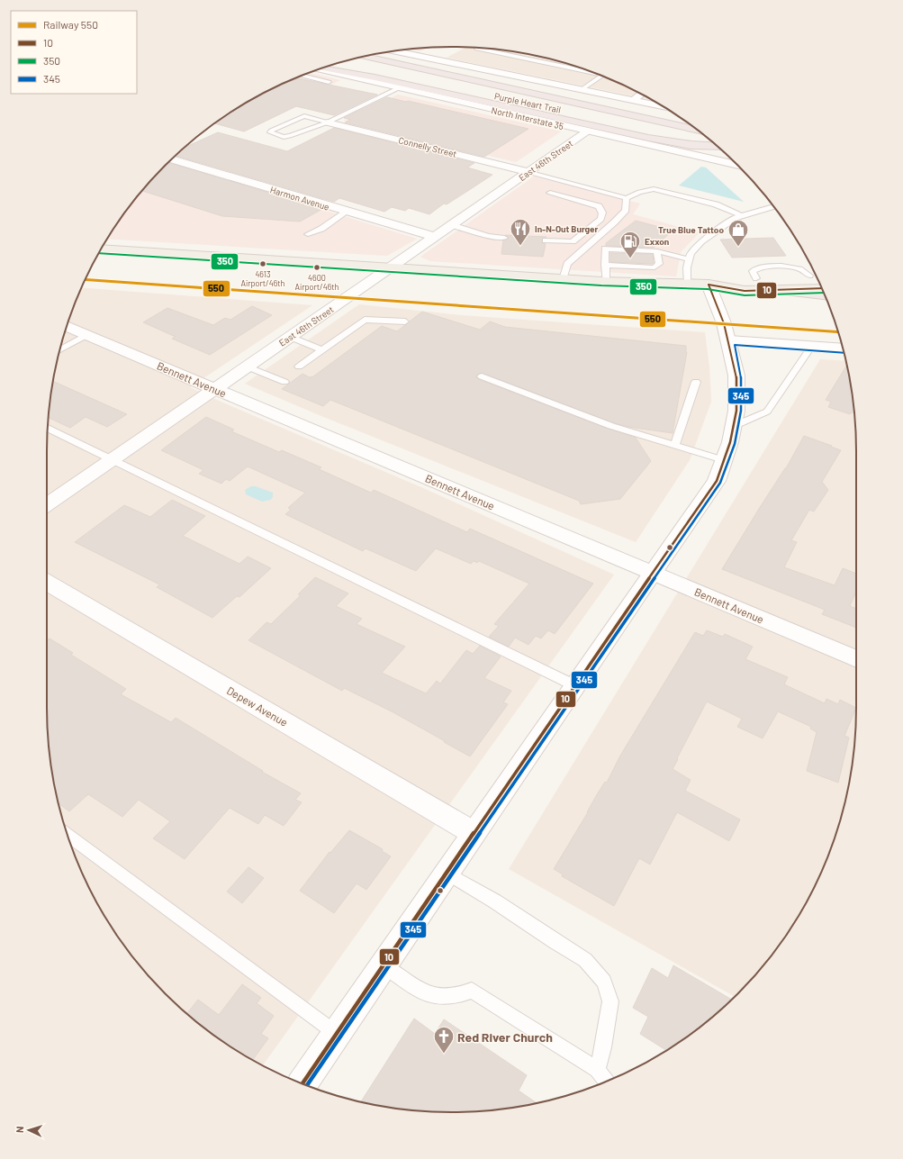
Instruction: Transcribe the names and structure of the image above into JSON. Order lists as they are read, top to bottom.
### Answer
{
  "streets": {
    "highway": ["Purple Heart Trail"],
    "street": [
      "North Interstate 35",
      "Connelly Street",
      "East 46th Street",
      "Harmon Avenue",
      "Bennett Avenue",
      "Depew Avenue"
    ]
  },
  "crossings": [
    ["North Interstate 35", "East 46th Street"],
    ["Connelly Street", "East 46th Street"],
    ["East 46th Street", "Harmon Avenue"],
    ["East 46th Street", "Bennett Avenue"]
  ],
  "places": {
    "restaurant": ["In-N-Out Burger"],
    "shop": ["True Blue Tattoo"],
    "fuel station": ["Exxon"],
    "other": ["4613 Airport/46th", "4600 Airport/46th"],
    "church": ["Red River Church"]
  },
  "lines": [
    "transit line 350",
    "rail line 550",
    "transit line 10",
    "transit line 345"
  ],
  "legend": [
    "Railway 550",
    "10",
    "350",
    "345"
  ],
  "north": "left"
}
